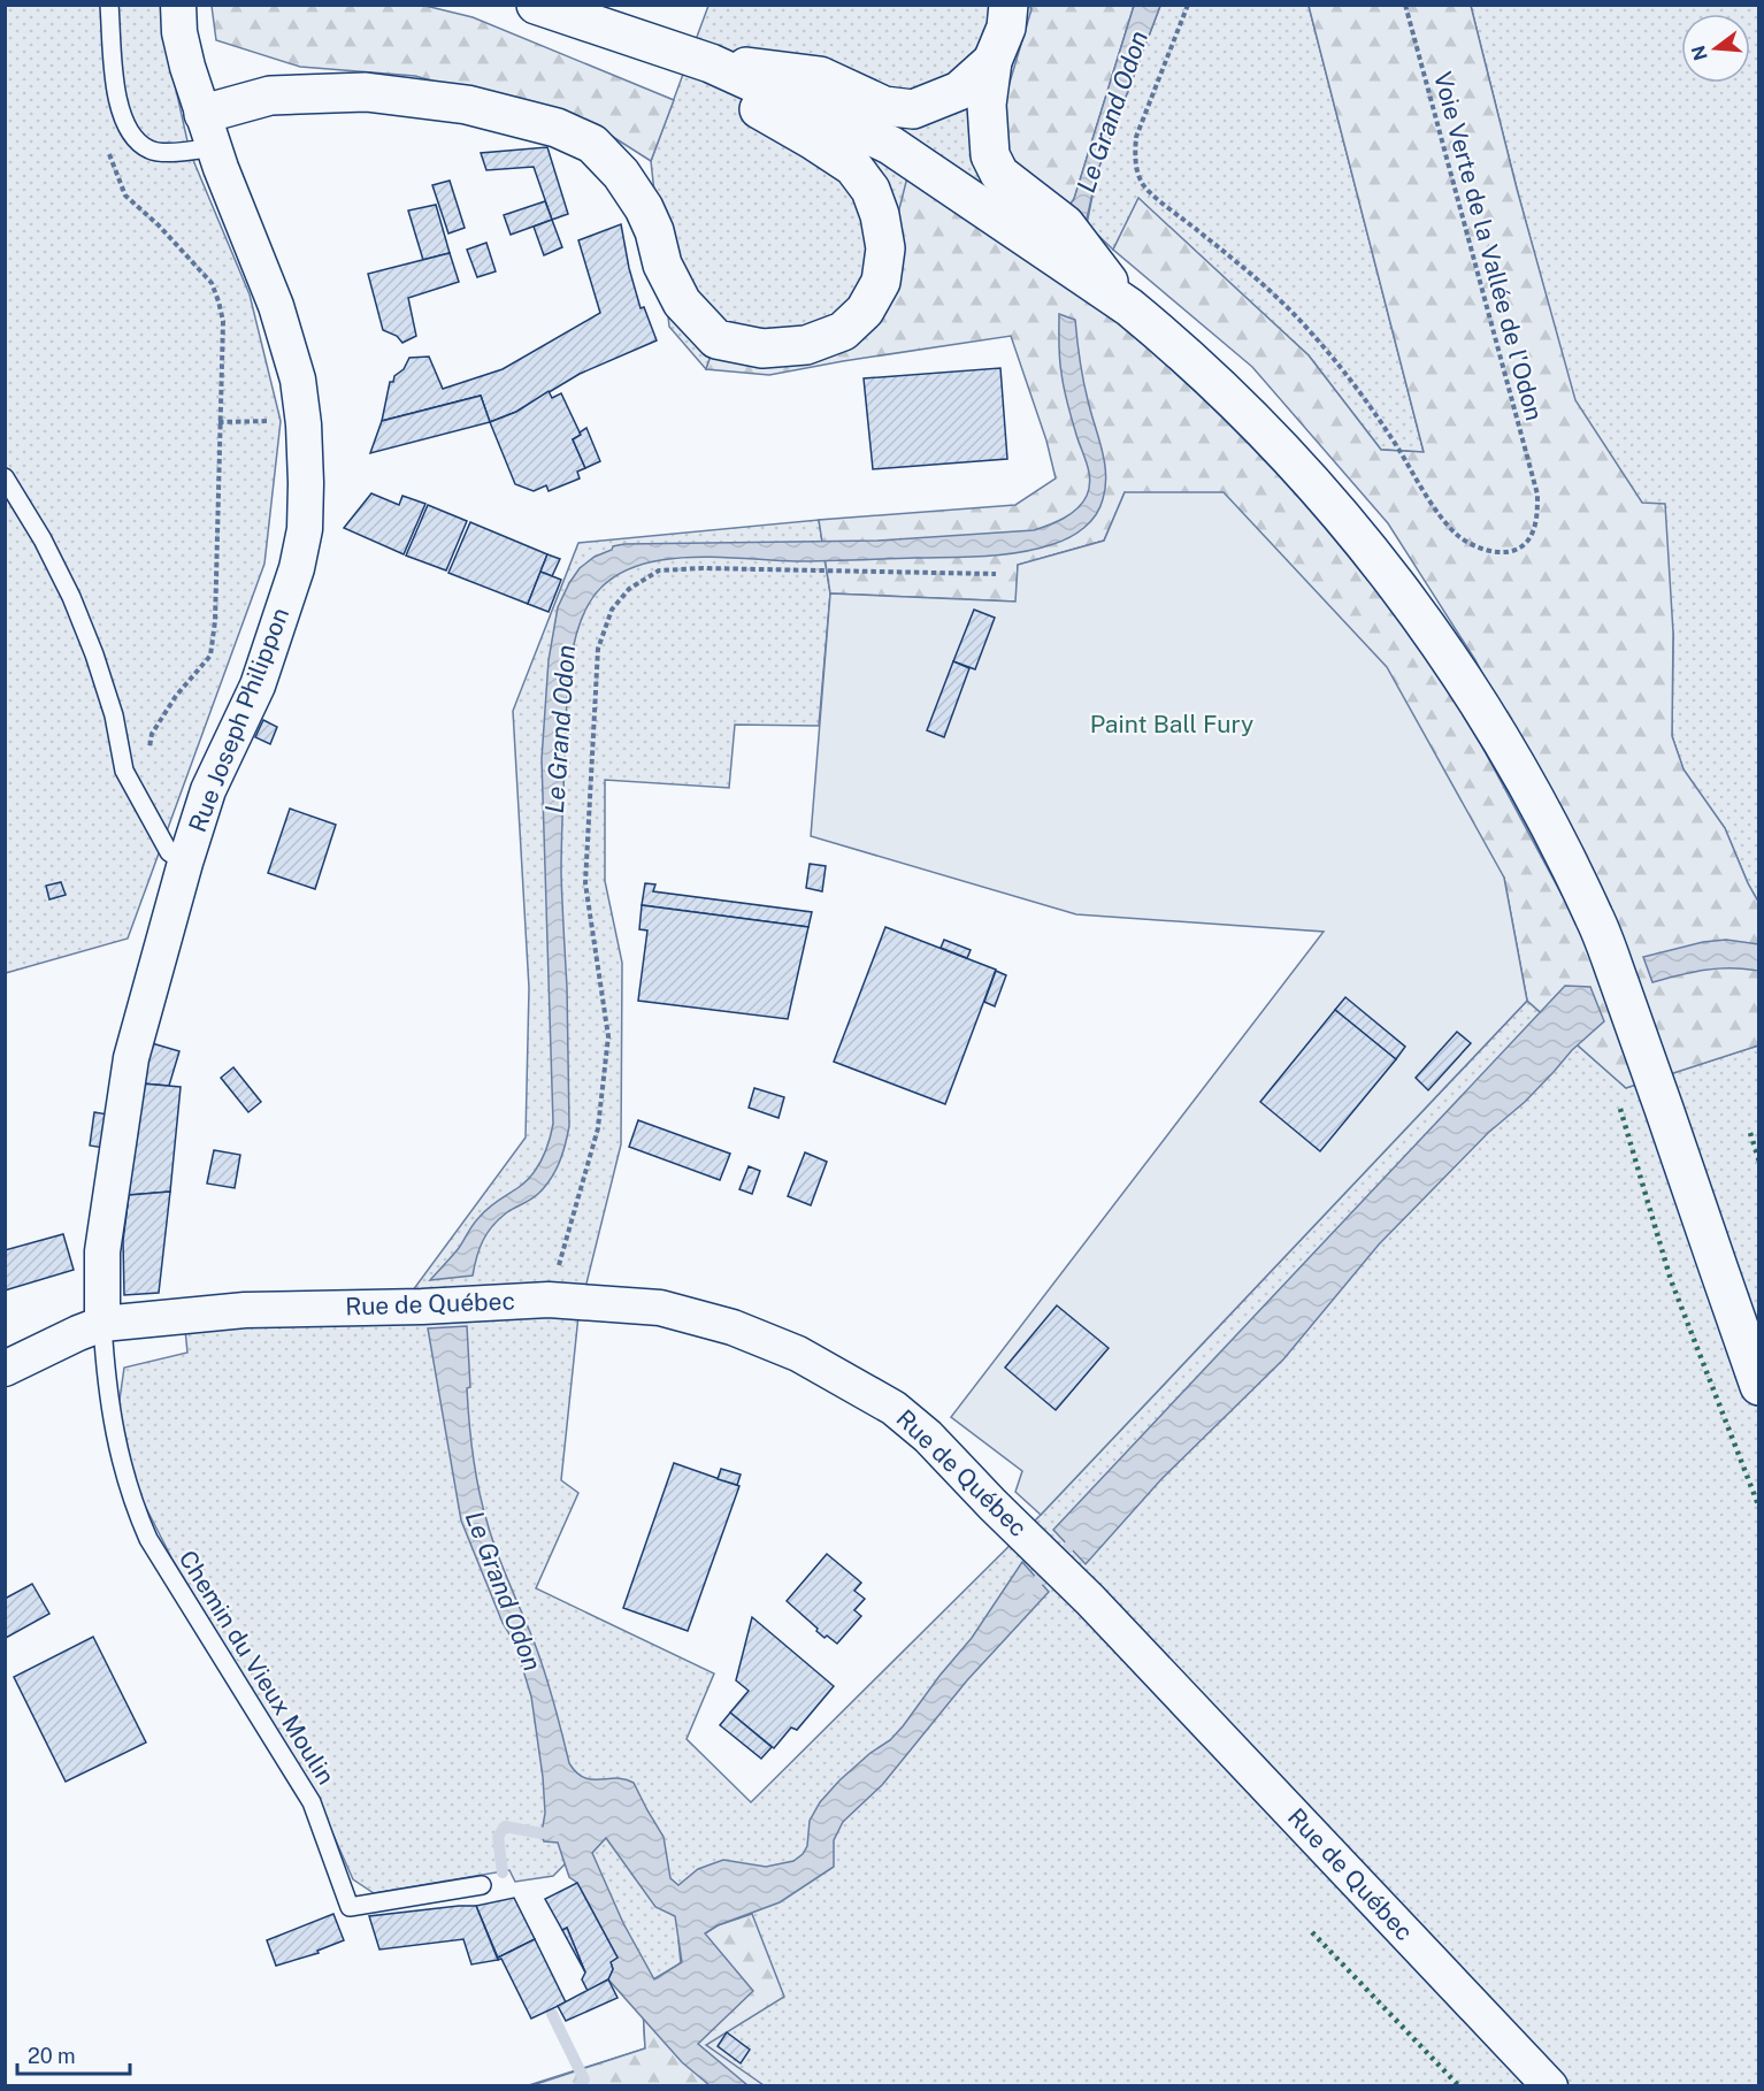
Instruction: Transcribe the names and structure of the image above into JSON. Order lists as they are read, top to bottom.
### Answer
{
  "streets": {
    "street": ["Rue Joseph Philippon", "Rue de Québec"],
    "lane": ["Chemin du Vieux Moulin"],
    "path": ["Voie Verte de la Vallée de l'Odon"]
  },
  "crossings": [
    ["Rue Joseph Philippon", "Rue de Québec"],
    ["Rue Joseph Philippon", "Chemin du Vieux Moulin"],
    ["Rue de Québec", "Chemin du Vieux Moulin"]
  ],
  "water": ["Le Grand Odon"],
  "parks": ["Paint Ball Fury"],
  "scale_bar": "20 m",
  "north": "left"
}
